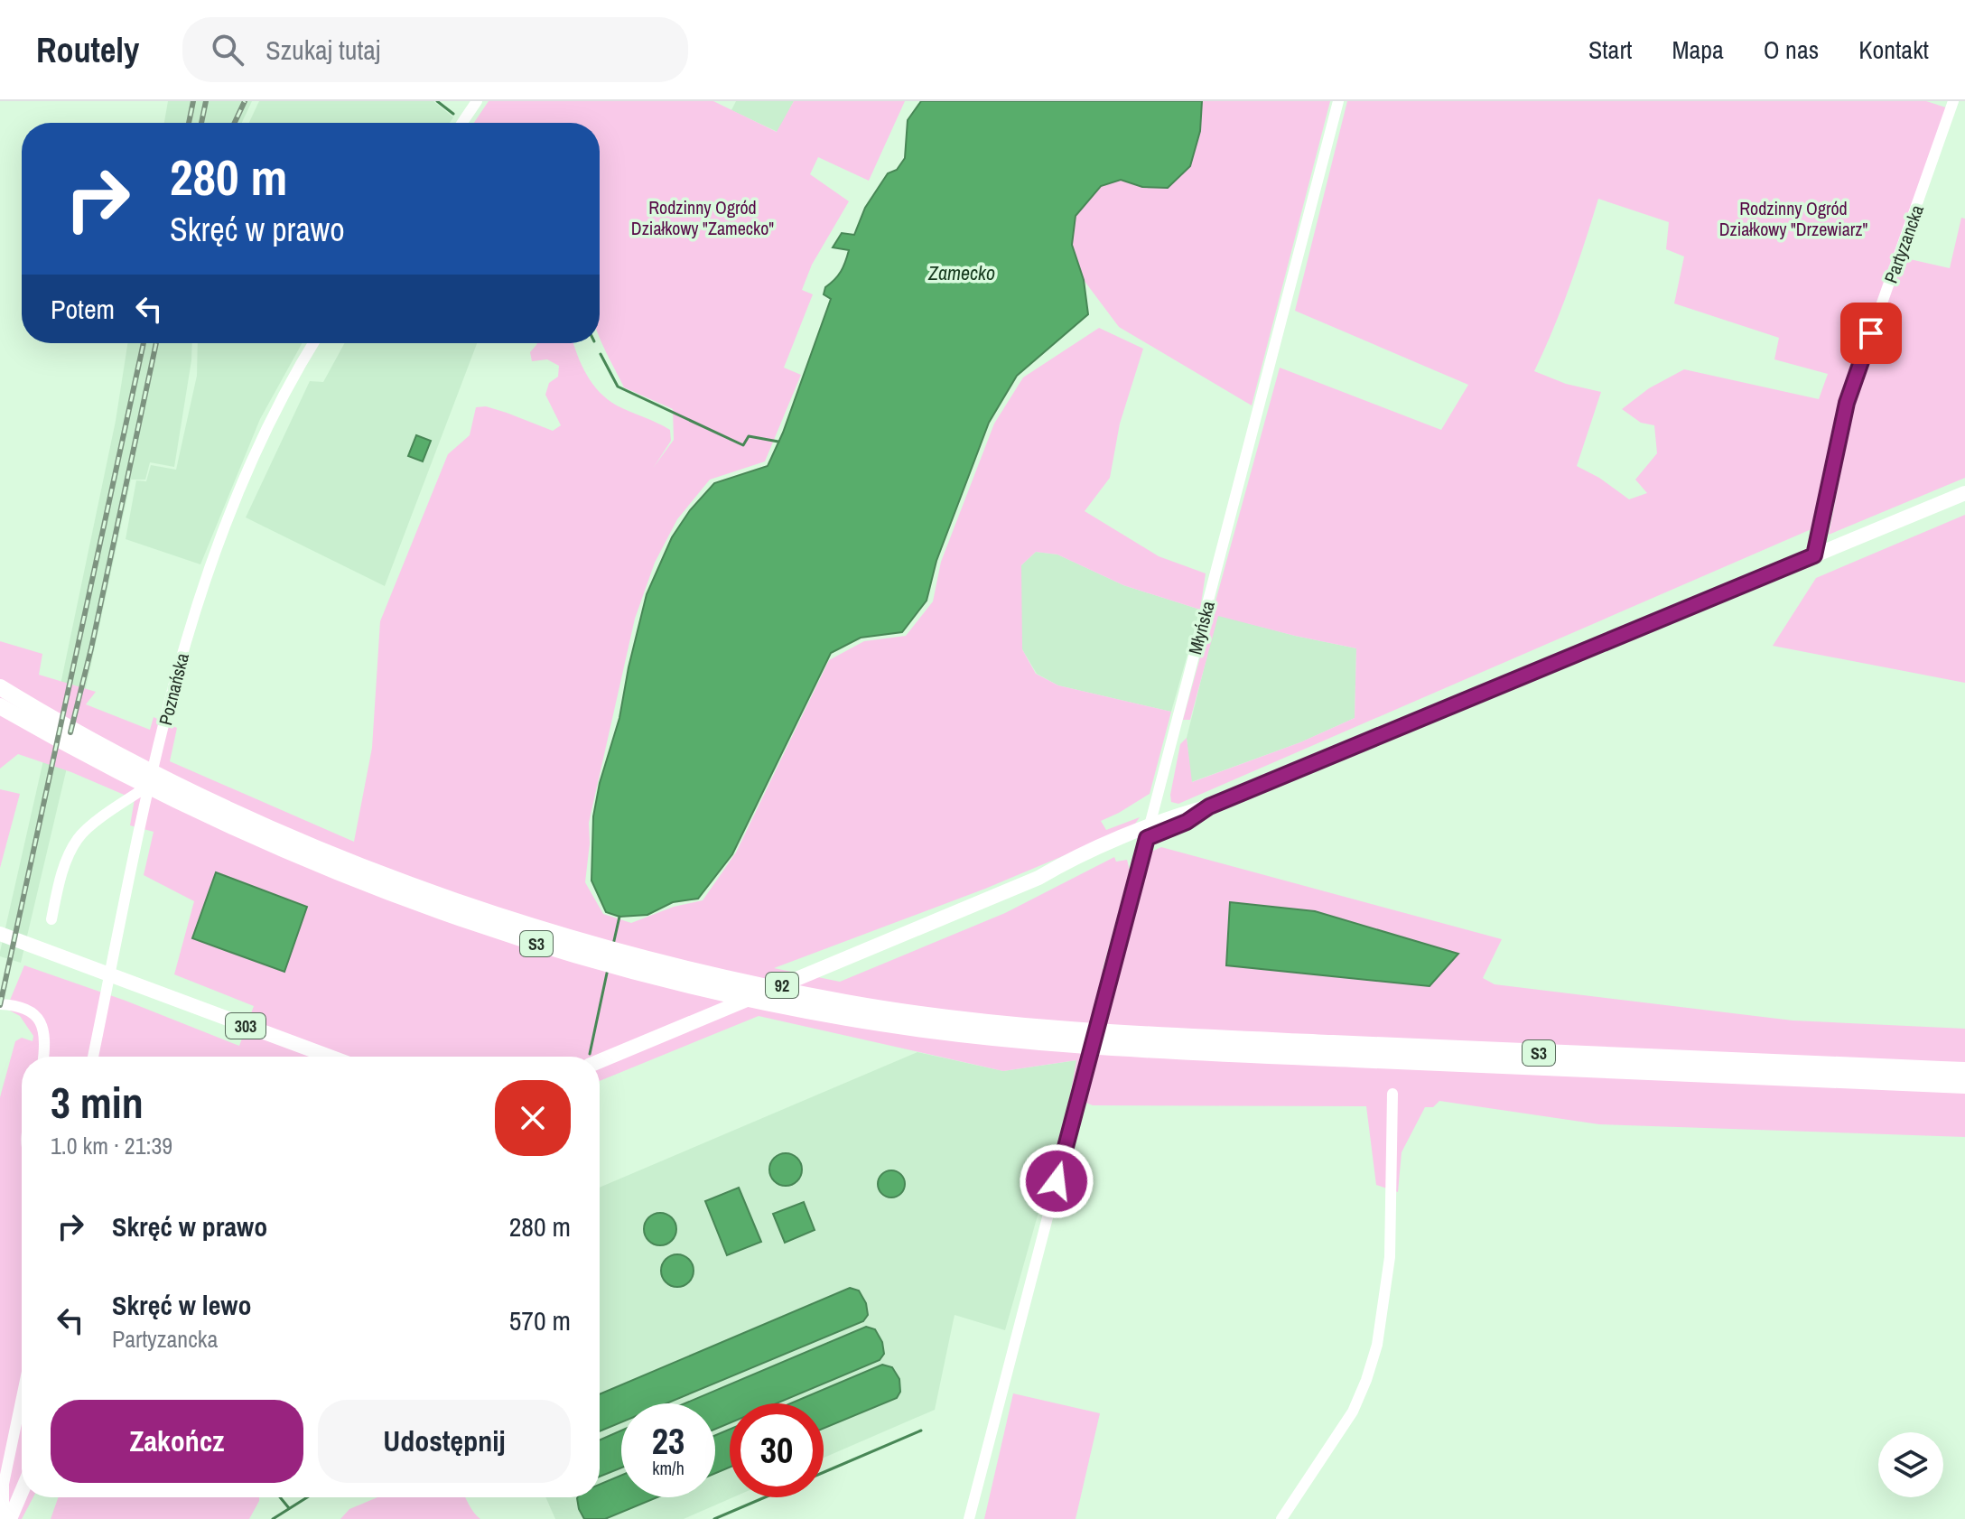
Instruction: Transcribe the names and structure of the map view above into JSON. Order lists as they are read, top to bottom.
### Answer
{
  "streets": {
    "highway": ["S3"],
    "main road": ["92", "303"],
    "street": ["Partyzancka", "Młyńska", "Poznańska"]
  },
  "crossings": [
    ["Partyzancka", "92"],
    ["Młyńska", "92"]
  ],
  "water": ["Zamecko"],
  "parks": ["Rodzinny Ogród Działkowy \"Zamecko\"", "Rodzinny Ogród Działkowy \"Drzewiarz\""],
  "page": {
    "header": "Routely",
    "search": "Szukaj tutaj",
    "nav": [
      "Start",
      "Mapa",
      "O nas",
      "Kontakt"
    ],
    "turn": ["280 m", "Skręć w prawo"],
    "then": "Potem",
    "heading": ["3 min", "1.0 km · 21:39"],
    "list": [
      {
        "name": "Skręć w prawo",
        "value": "280 m"
      },
      {
        "name": "Skręć w lewo",
        "note": "Partyzancka",
        "value": "570 m"
      }
    ],
    "buttons": ["Zakończ", "Udostępnij"],
    "speed": "23 km/h",
    "limit": "30"
  }
}
